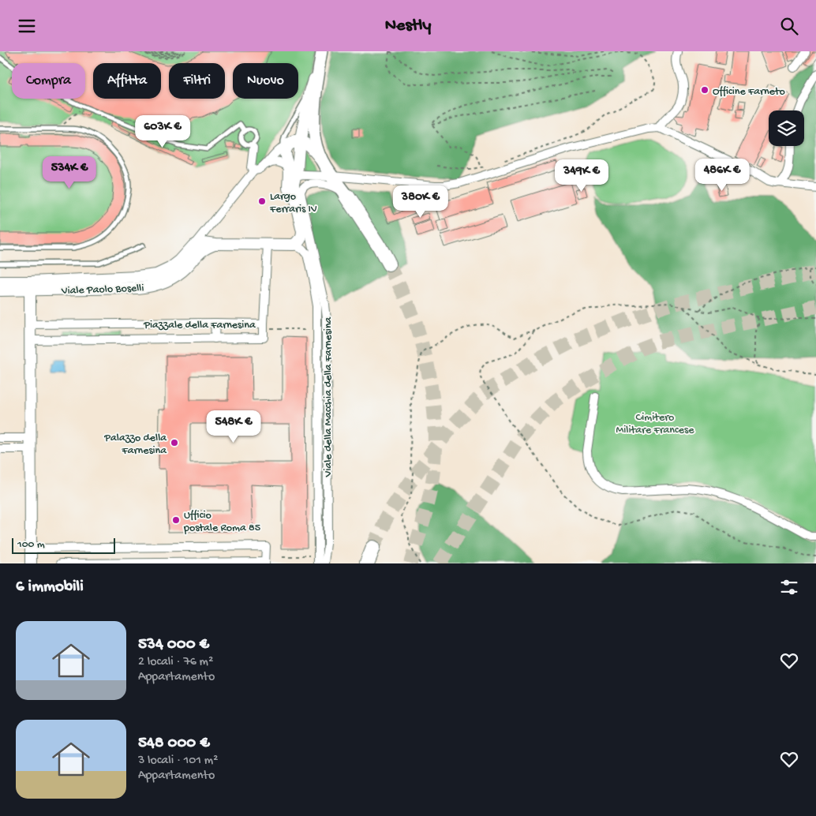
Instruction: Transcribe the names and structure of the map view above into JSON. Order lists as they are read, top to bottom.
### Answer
{
  "streets": {
    "street": ["Viale Paolo Boselli", "Piazzale della Farnesina", "Viale della Macchia della Farnesina"]
  },
  "parks": ["Cimitero Militare Francese"],
  "places": [
    "Officine Farneto",
    "Largo Ferraris IV",
    "Palazzo della Farnesina",
    "Ufficio postale Roma 85"
  ],
  "scale_bar": "100 m",
  "page": {
    "header": "Nestly",
    "chip": [
      "Compra",
      "Affitta",
      "Filtri",
      "Nuovo"
    ],
    "price": [
      "603K €",
      "534K €",
      "486K €",
      "349K €",
      "380K €",
      "548K €"
    ],
    "scale": "100 m",
    "heading": "6 immobili",
    "list": [
      {
        "name": "534 000 €",
        "note": "2 locali · 76 m² · Appartamento"
      },
      {
        "name": "548 000 €",
        "note": "3 locali · 101 m² · Appartamento"
      }
    ]
  }
}
